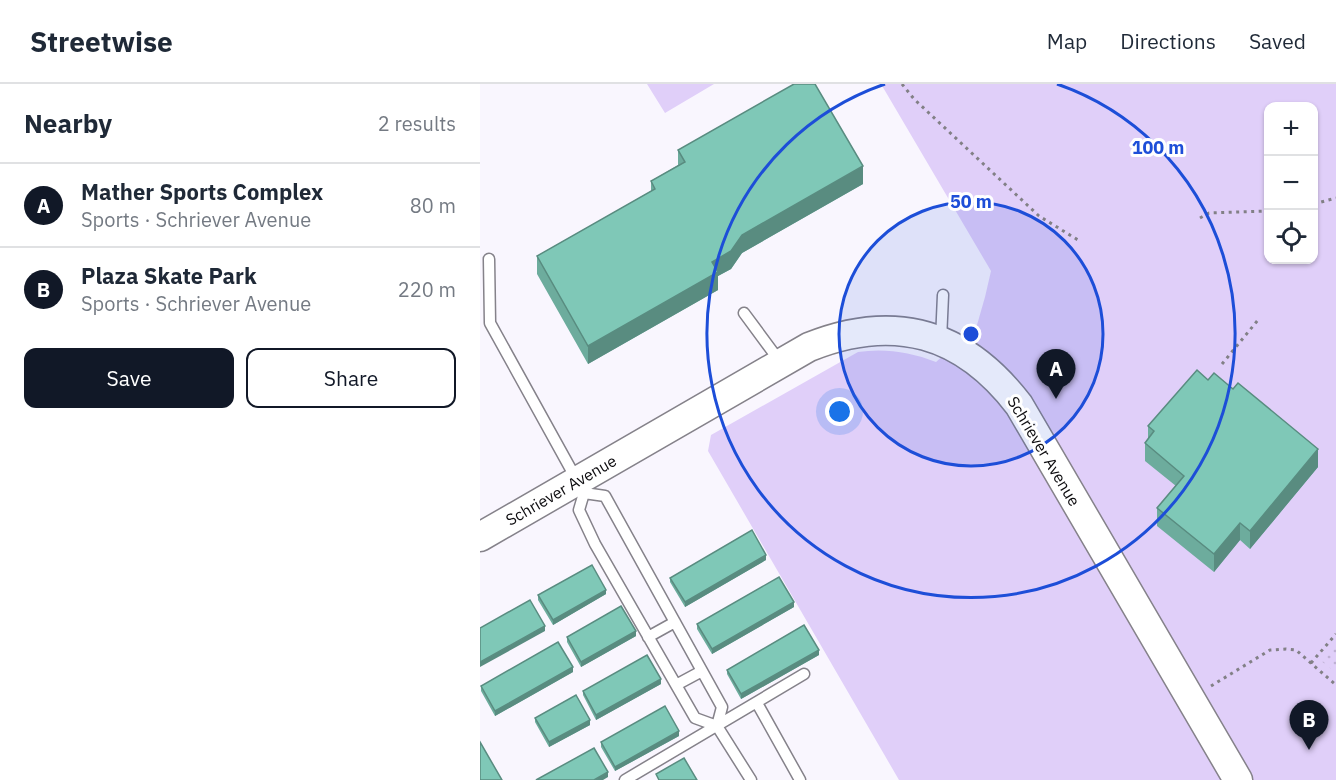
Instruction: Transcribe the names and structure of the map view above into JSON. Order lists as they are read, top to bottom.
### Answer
{
  "streets": {
    "street": ["Schriever Avenue"]
  },
  "page": {
    "header": "Streetwise",
    "nav": ["Map", "Directions", "Saved"],
    "heading": ["Nearby", "2 results"],
    "map_buttons": ["+", "−"],
    "list": [
      {
        "mark": "A",
        "name": "Mather Sports Complex",
        "note": "Sports · Schriever Avenue",
        "value": "80 m"
      },
      {
        "mark": "B",
        "name": "Plaza Skate Park",
        "note": "Sports · Schriever Avenue",
        "value": "220 m"
      }
    ],
    "buttons": ["Save", "Share"],
    "pins": ["A", "B"]
  },
  "rings": ["100 m", "50 m"]
}
